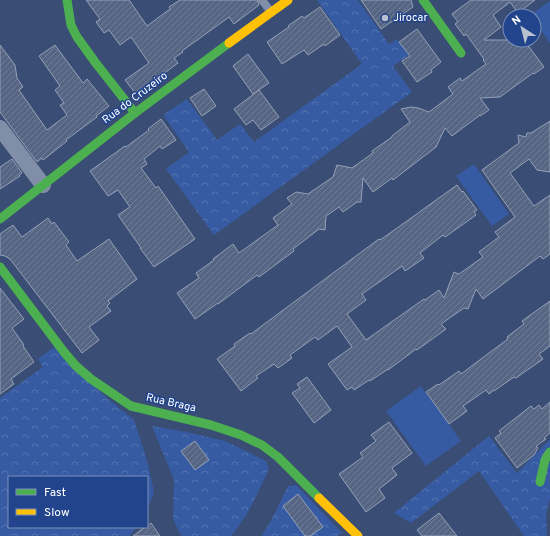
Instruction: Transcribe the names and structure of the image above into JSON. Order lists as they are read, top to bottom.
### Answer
{
  "streets": {
    "street": ["Rua do Cruzeiro", "Rua Braga"]
  },
  "places": ["Jirocar"],
  "legend": ["Fast", "Slow"],
  "north": "top left"
}
